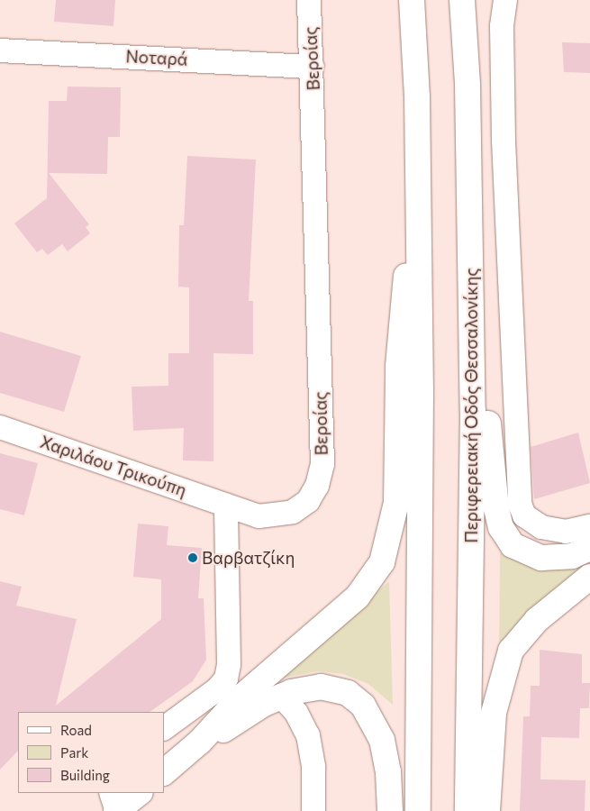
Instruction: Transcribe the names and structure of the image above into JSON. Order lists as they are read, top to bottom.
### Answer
{
  "streets": {
    "main road": ["Περιφερειακή Οδός Θεσσαλονίκης"],
    "street": ["Νοταρά", "Βεροίας", "Χαριλάου Τρικούπη"]
  },
  "crossings": [
    ["Νοταρά", "Βεροίας"],
    ["Βεροίας", "Χαριλάου Τρικούπη"]
  ],
  "places": ["Βαρβατζίκη"],
  "legend": ["Road", "Park", "Building"]
}
